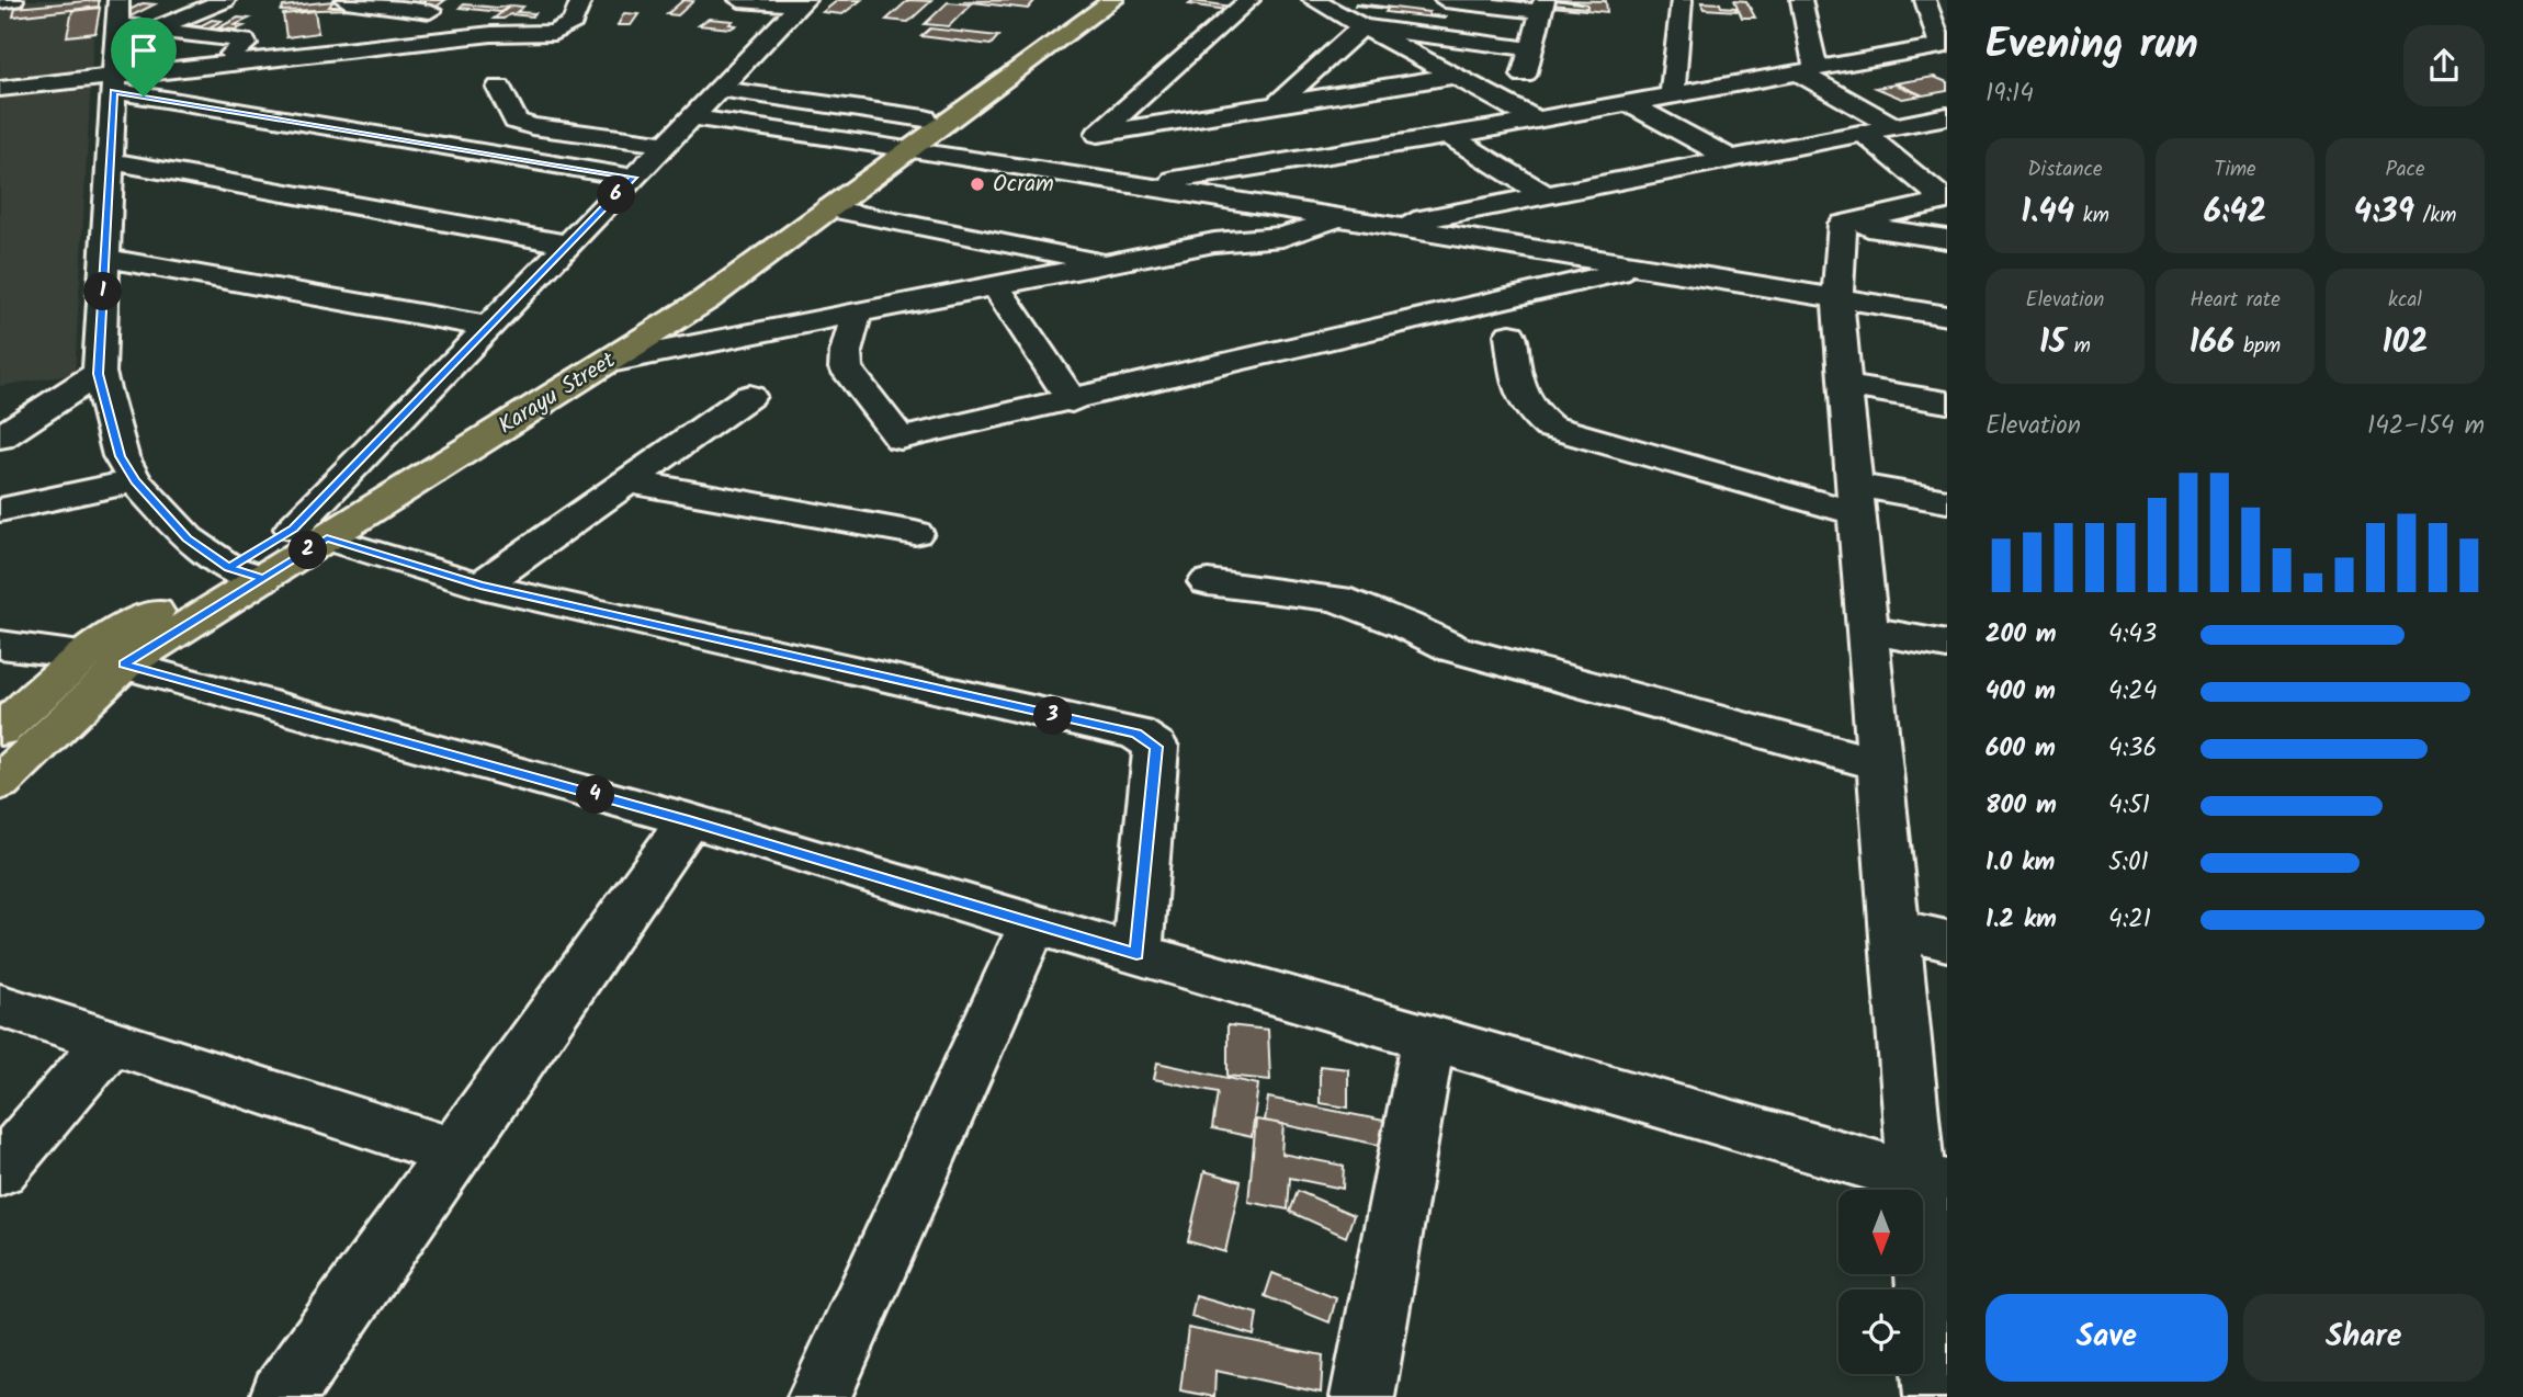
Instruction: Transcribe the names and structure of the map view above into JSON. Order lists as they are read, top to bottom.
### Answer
{
  "streets": {
    "main road": ["Karayu Street"]
  },
  "places": ["Ocram"],
  "north": "bottom",
  "page": {
    "heading": ["Evening run", "19:14"],
    "stats": [
      ["Distance", "1.44 km"],
      ["Time", "6:42"],
      ["Pace", "4:39 /km"],
      ["Elevation", "15 m"],
      ["Heart rate", "166 bpm"],
      ["kcal", "102"]
    ],
    "pins": [
      "6",
      "1",
      "2",
      "3",
      "4"
    ],
    "chart": ["Elevation", "142–154 m"],
    "list": [
      {
        "name": "200 m",
        "note": "4:43"
      },
      {
        "name": "400 m",
        "note": "4:24"
      },
      {
        "name": "600 m",
        "note": "4:36"
      },
      {
        "name": "800 m",
        "note": "4:51"
      },
      {
        "name": "1.0 km",
        "note": "5:01"
      },
      {
        "name": "1.2 km",
        "note": "4:21"
      }
    ],
    "buttons": ["Save", "Share"]
  }
}
